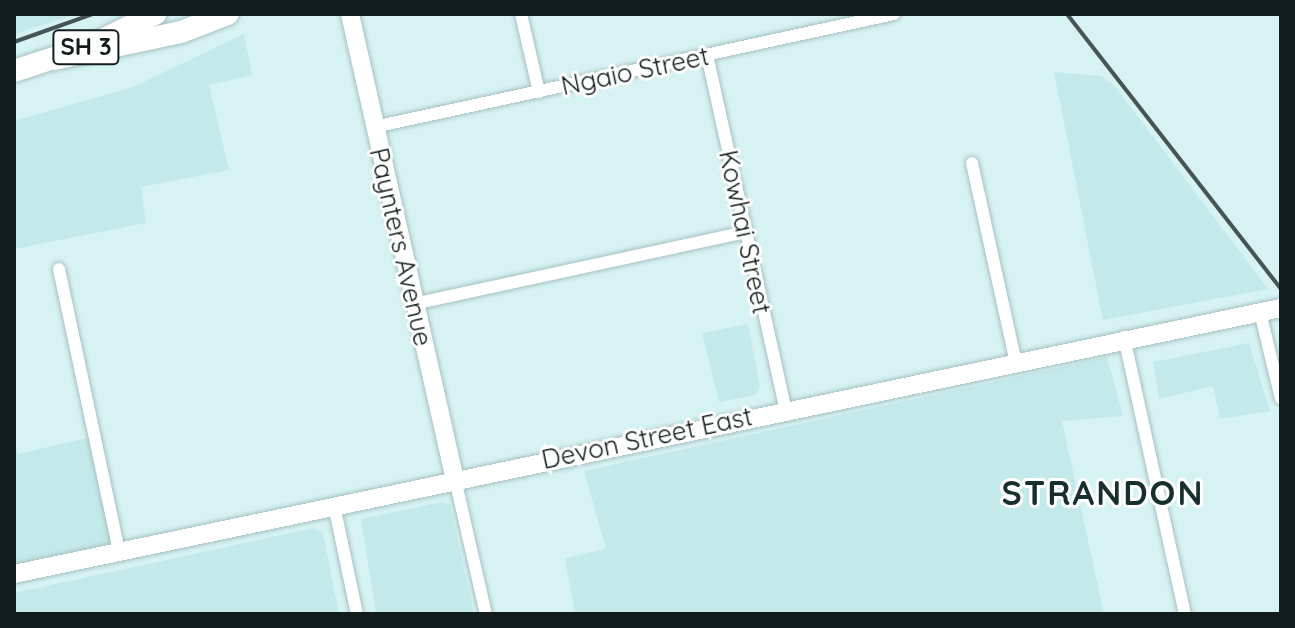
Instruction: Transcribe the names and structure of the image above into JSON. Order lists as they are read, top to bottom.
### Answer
{
  "streets": {
    "highway": ["SH 3"],
    "main road": ["Paynters Avenue", "Devon Street East"],
    "street": ["Ngaio Street", "Kowhai Street"]
  },
  "crossings": [
    ["Ngaio Street", "Kowhai Street"],
    ["Ngaio Street", "Paynters Avenue"],
    ["Kowhai Street", "Devon Street East"],
    ["Paynters Avenue", "Devon Street East"]
  ],
  "districts": ["STRANDON"]
}
